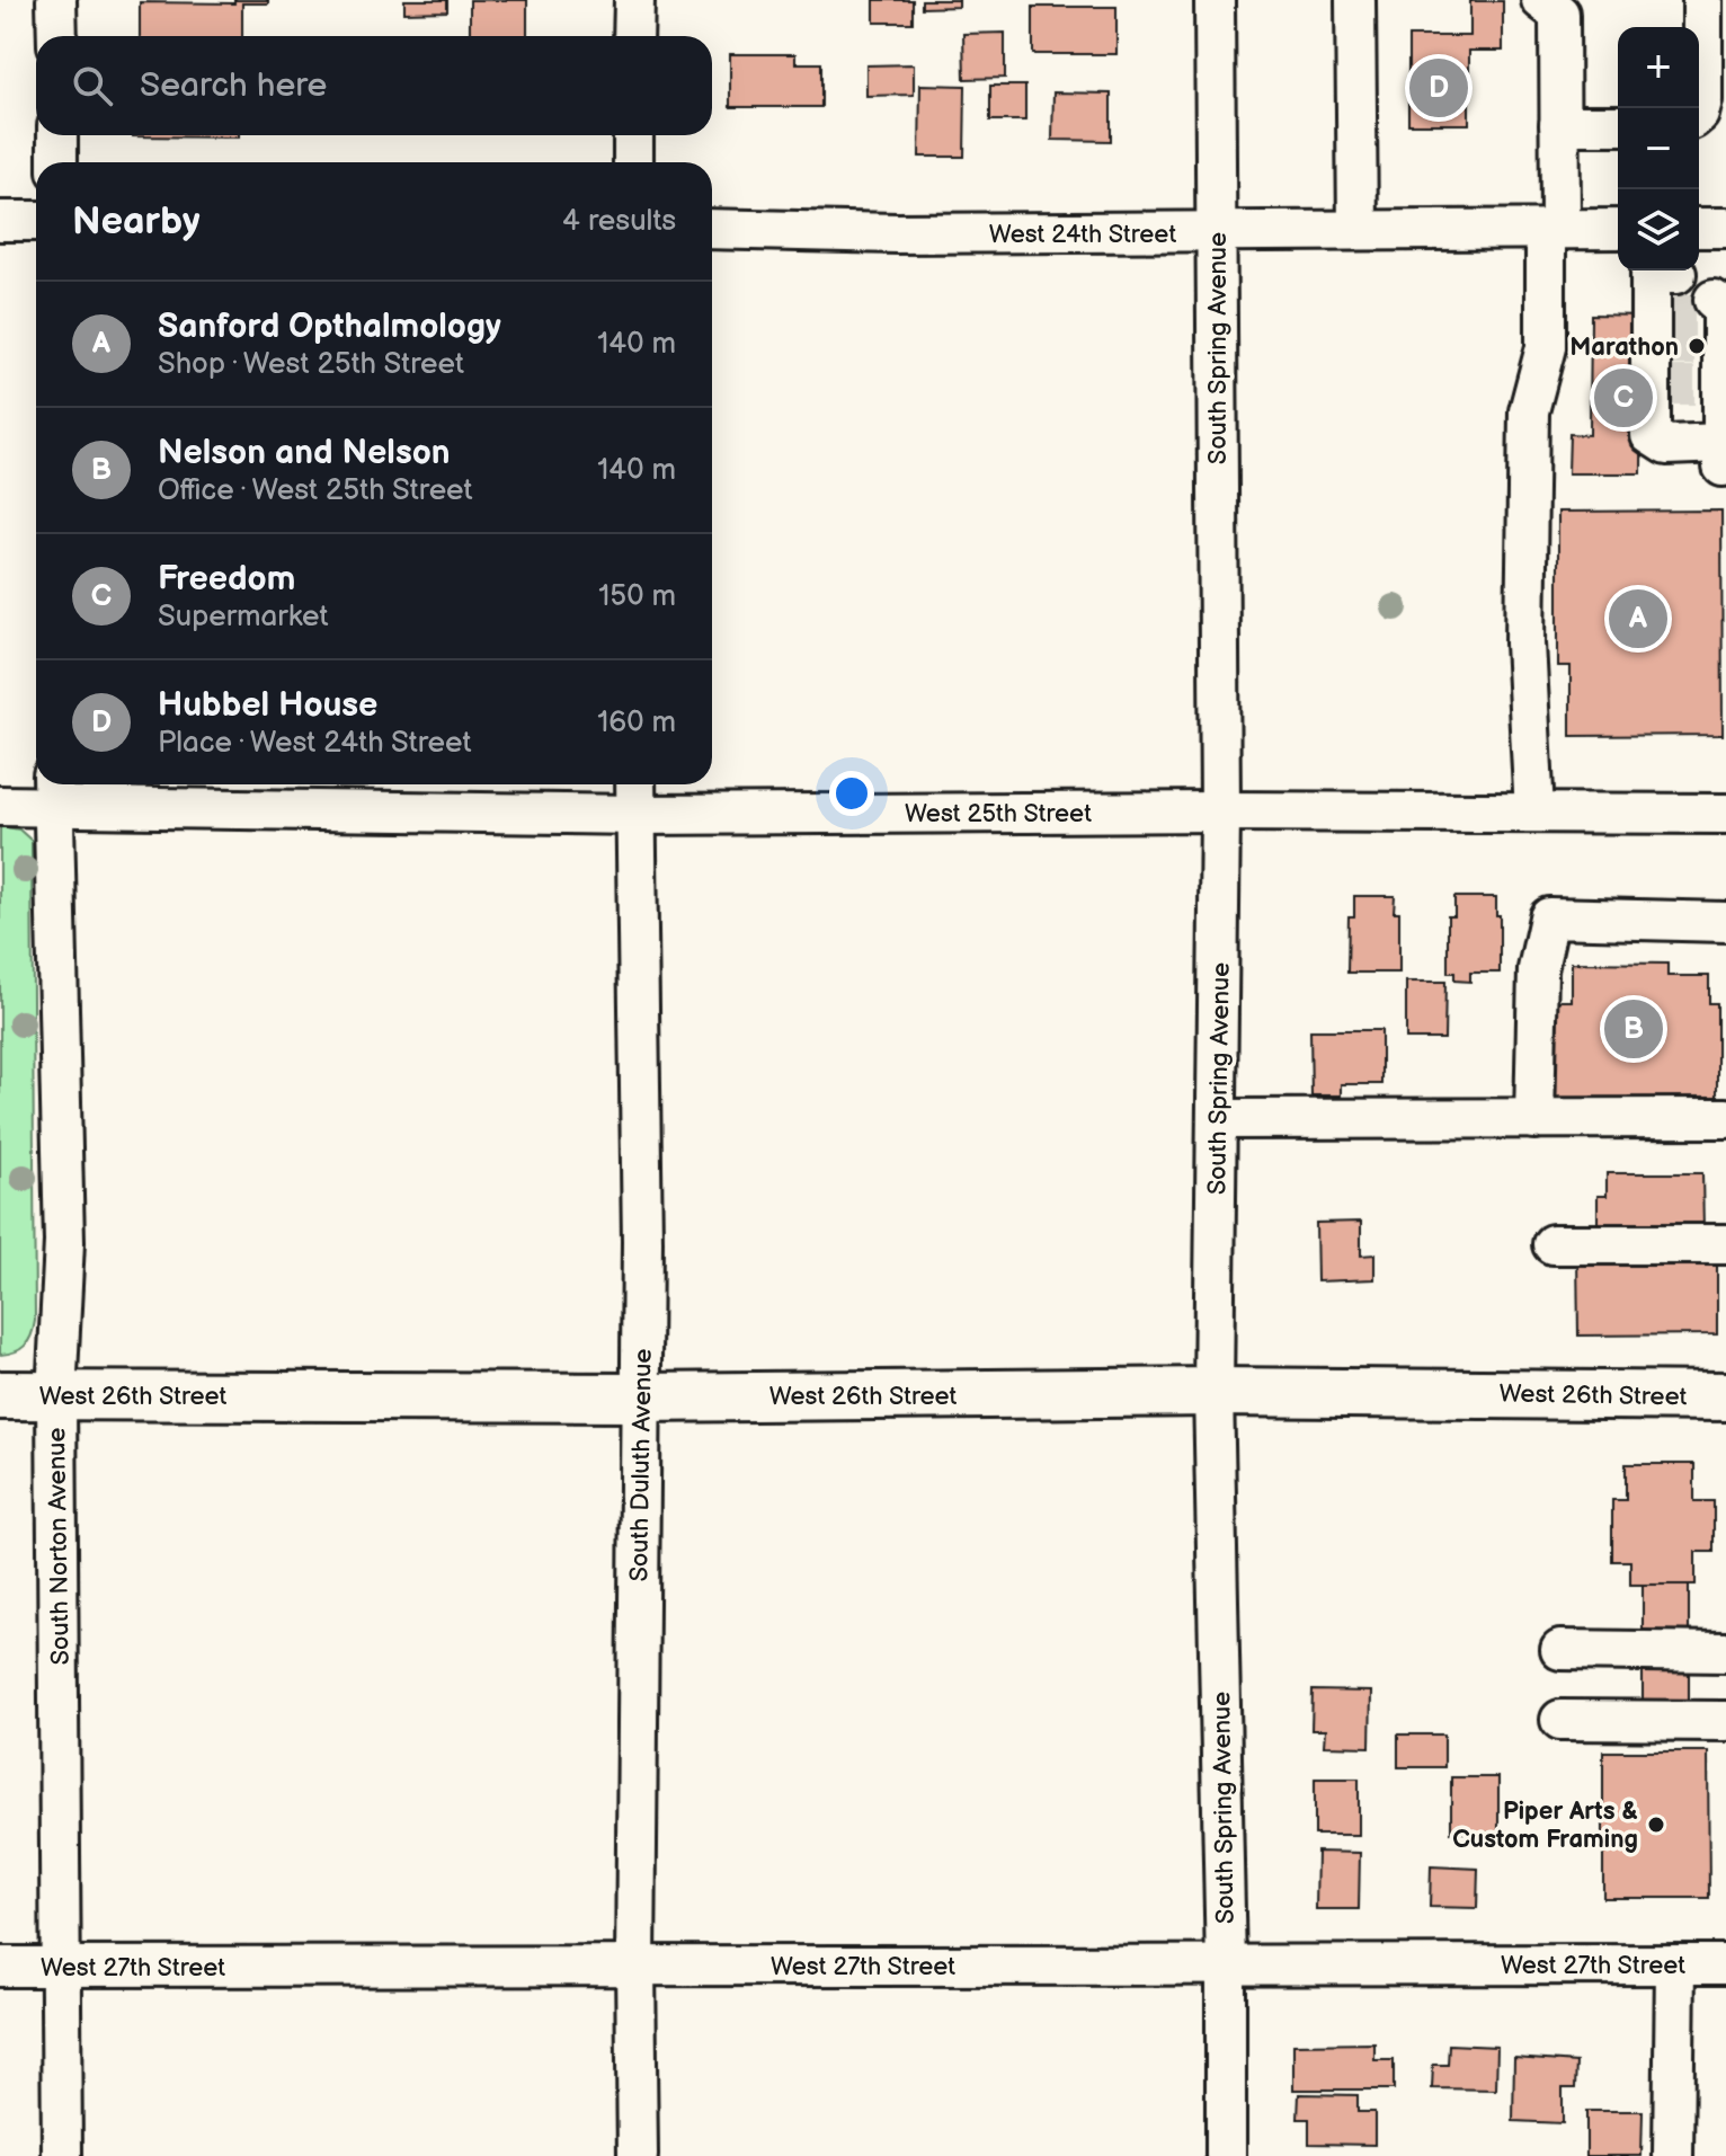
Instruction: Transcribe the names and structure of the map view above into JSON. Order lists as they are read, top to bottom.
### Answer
{
  "streets": {
    "main road": ["West 26th Street"],
    "street": [
      "West 24th Street",
      "South Spring Avenue",
      "West 25th Street",
      "South Duluth Avenue",
      "South Norton Avenue",
      "West 27th Street"
    ]
  },
  "crossings": [
    ["West 24th Street", "South Spring Avenue"],
    ["South Spring Avenue", "West 25th Street"],
    ["South Spring Avenue", "West 26th Street"],
    ["South Spring Avenue", "West 27th Street"],
    ["West 25th Street", "South Duluth Avenue"],
    ["West 25th Street", "South Norton Avenue"],
    ["West 26th Street", "South Duluth Avenue"],
    ["West 26th Street", "South Norton Avenue"],
    ["South Duluth Avenue", "West 27th Street"],
    ["South Norton Avenue", "West 27th Street"]
  ],
  "places": ["Marathon", "Piper Arts & Custom Framing"],
  "page": {
    "map_buttons": ["+", "−"],
    "search": "Search here",
    "pins": [
      "D",
      "C",
      "A",
      "B"
    ],
    "heading": ["Nearby", "4 results"],
    "list": [
      {
        "mark": "A",
        "name": "Sanford Opthalmology",
        "note": "Shop · West 25th Street",
        "value": "140 m"
      },
      {
        "mark": "B",
        "name": "Nelson and Nelson",
        "note": "Office · West 25th Street",
        "value": "140 m"
      },
      {
        "mark": "C",
        "name": "Freedom",
        "note": "Supermarket",
        "value": "150 m"
      },
      {
        "mark": "D",
        "name": "Hubbel House",
        "note": "Place · West 24th Street",
        "value": "160 m"
      }
    ]
  }
}
